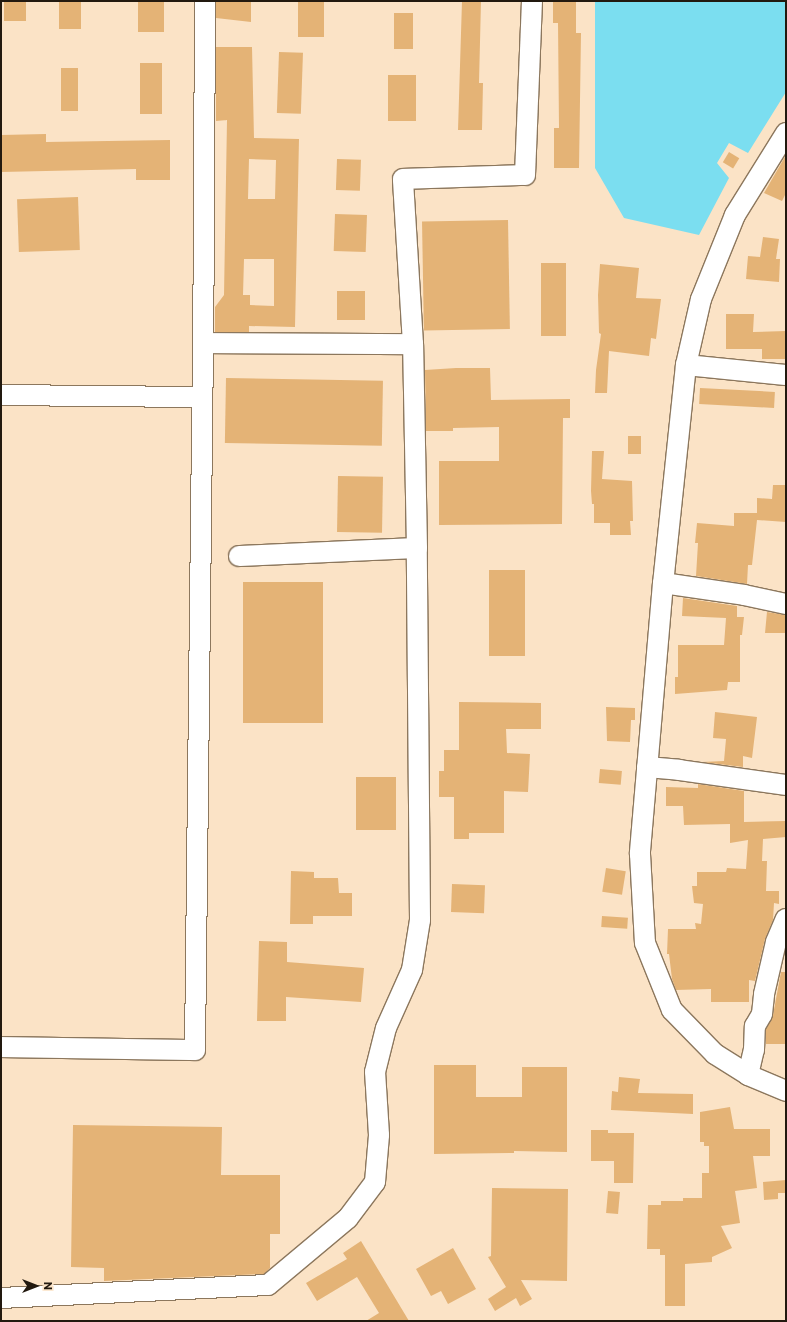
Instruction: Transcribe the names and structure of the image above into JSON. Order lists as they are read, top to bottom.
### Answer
{
  "north": "right"
}
